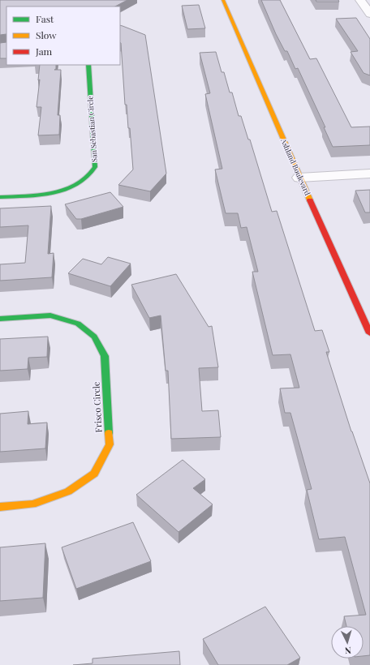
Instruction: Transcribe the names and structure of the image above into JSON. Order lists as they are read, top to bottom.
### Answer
{
  "streets": {
    "street": ["San Sebastian Circle", "Ashland Boulevard", "Frisco Circle"]
  },
  "legend": ["Fast", "Slow", "Jam"],
  "north": "bottom"
}
